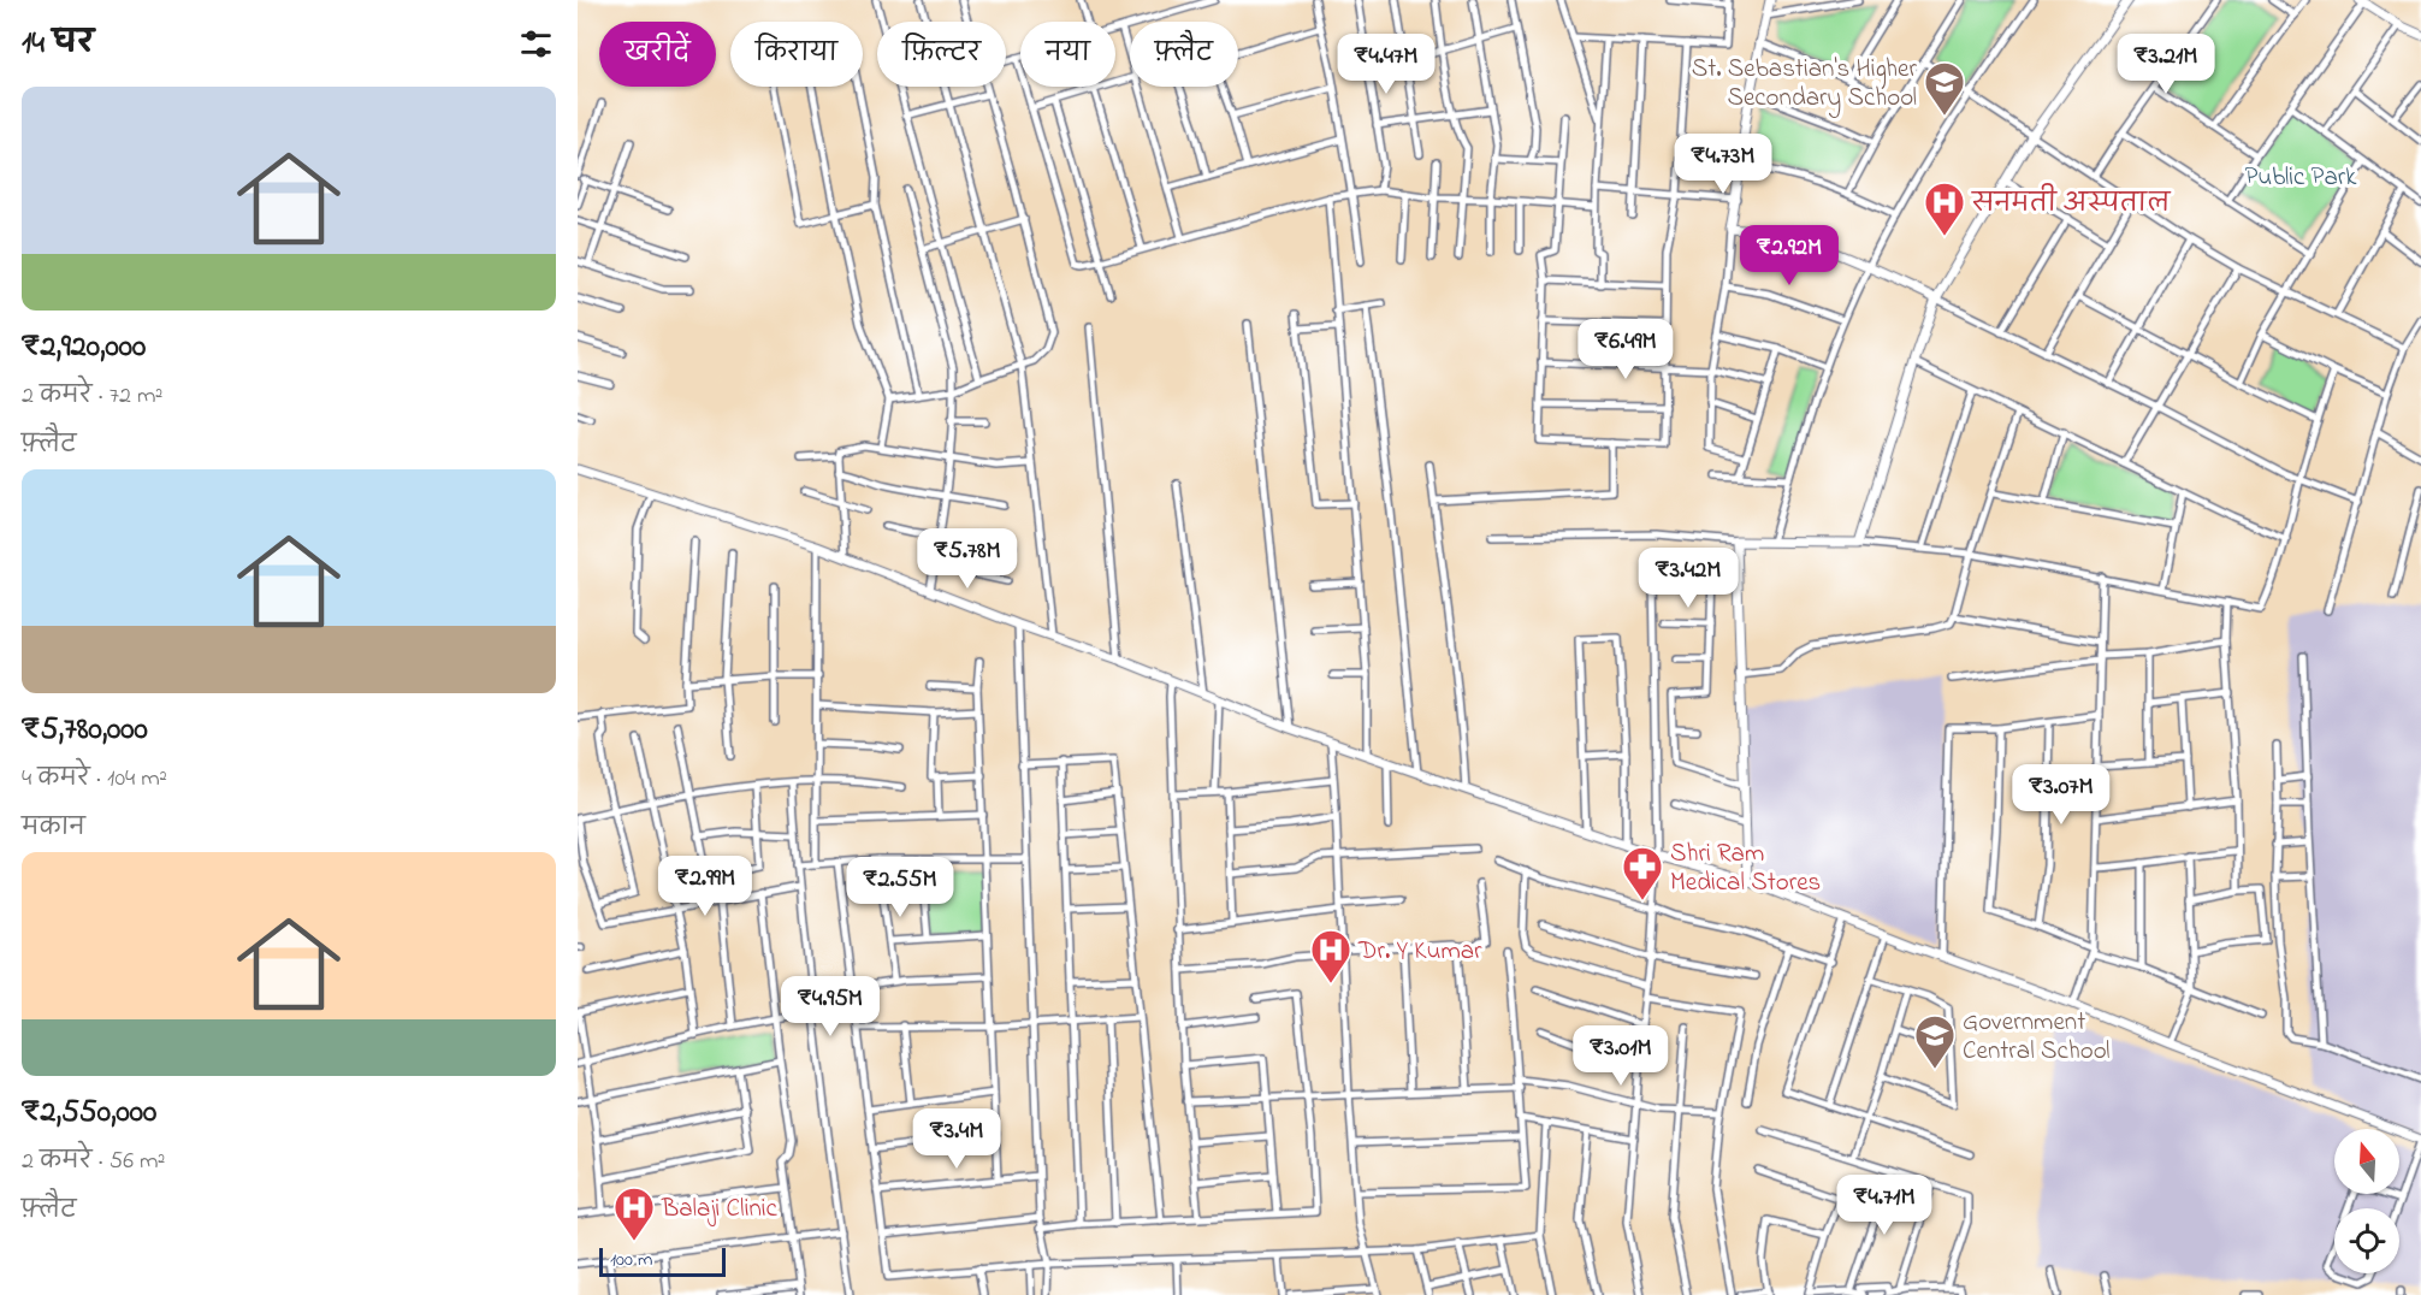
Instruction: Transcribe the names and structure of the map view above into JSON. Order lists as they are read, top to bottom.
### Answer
{
  "parks": ["Public Park"],
  "places": {
    "school or university": ["St. Sebastian's Higher Secondary School", "Government Central School"],
    "hospital": ["सनमती अस्पताल", "Dr. Y Kumar", "Balaji Clinic"],
    "pharmacy": ["Shri Ram Medical Stores"]
  },
  "scale_bar": "100 m",
  "north": "top",
  "page": {
    "heading": "14 घर",
    "chip": [
      "खरीदें",
      "किराया",
      "फ़िल्टर",
      "नया",
      "फ़्लैट"
    ],
    "price": [
      "₹4.47M",
      "₹3.21M",
      "₹4.73M",
      "₹2.92M",
      "₹6.49M",
      "₹5.78M",
      "₹3.42M",
      "₹3.07M",
      "₹2.99M",
      "₹2.55M",
      "₹4.95M",
      "₹3.01M",
      "₹3.4M",
      "₹4.71M"
    ],
    "list": [
      {
        "name": "₹2,920,000",
        "note": "2 कमरे · 72 m² · फ़्लैट"
      },
      {
        "name": "₹5,780,000",
        "note": "4 कमरे · 104 m² · मकान"
      },
      {
        "name": "₹2,550,000",
        "note": "2 कमरे · 56 m² · फ़्लैट"
      }
    ],
    "scale": "100 m"
  }
}
